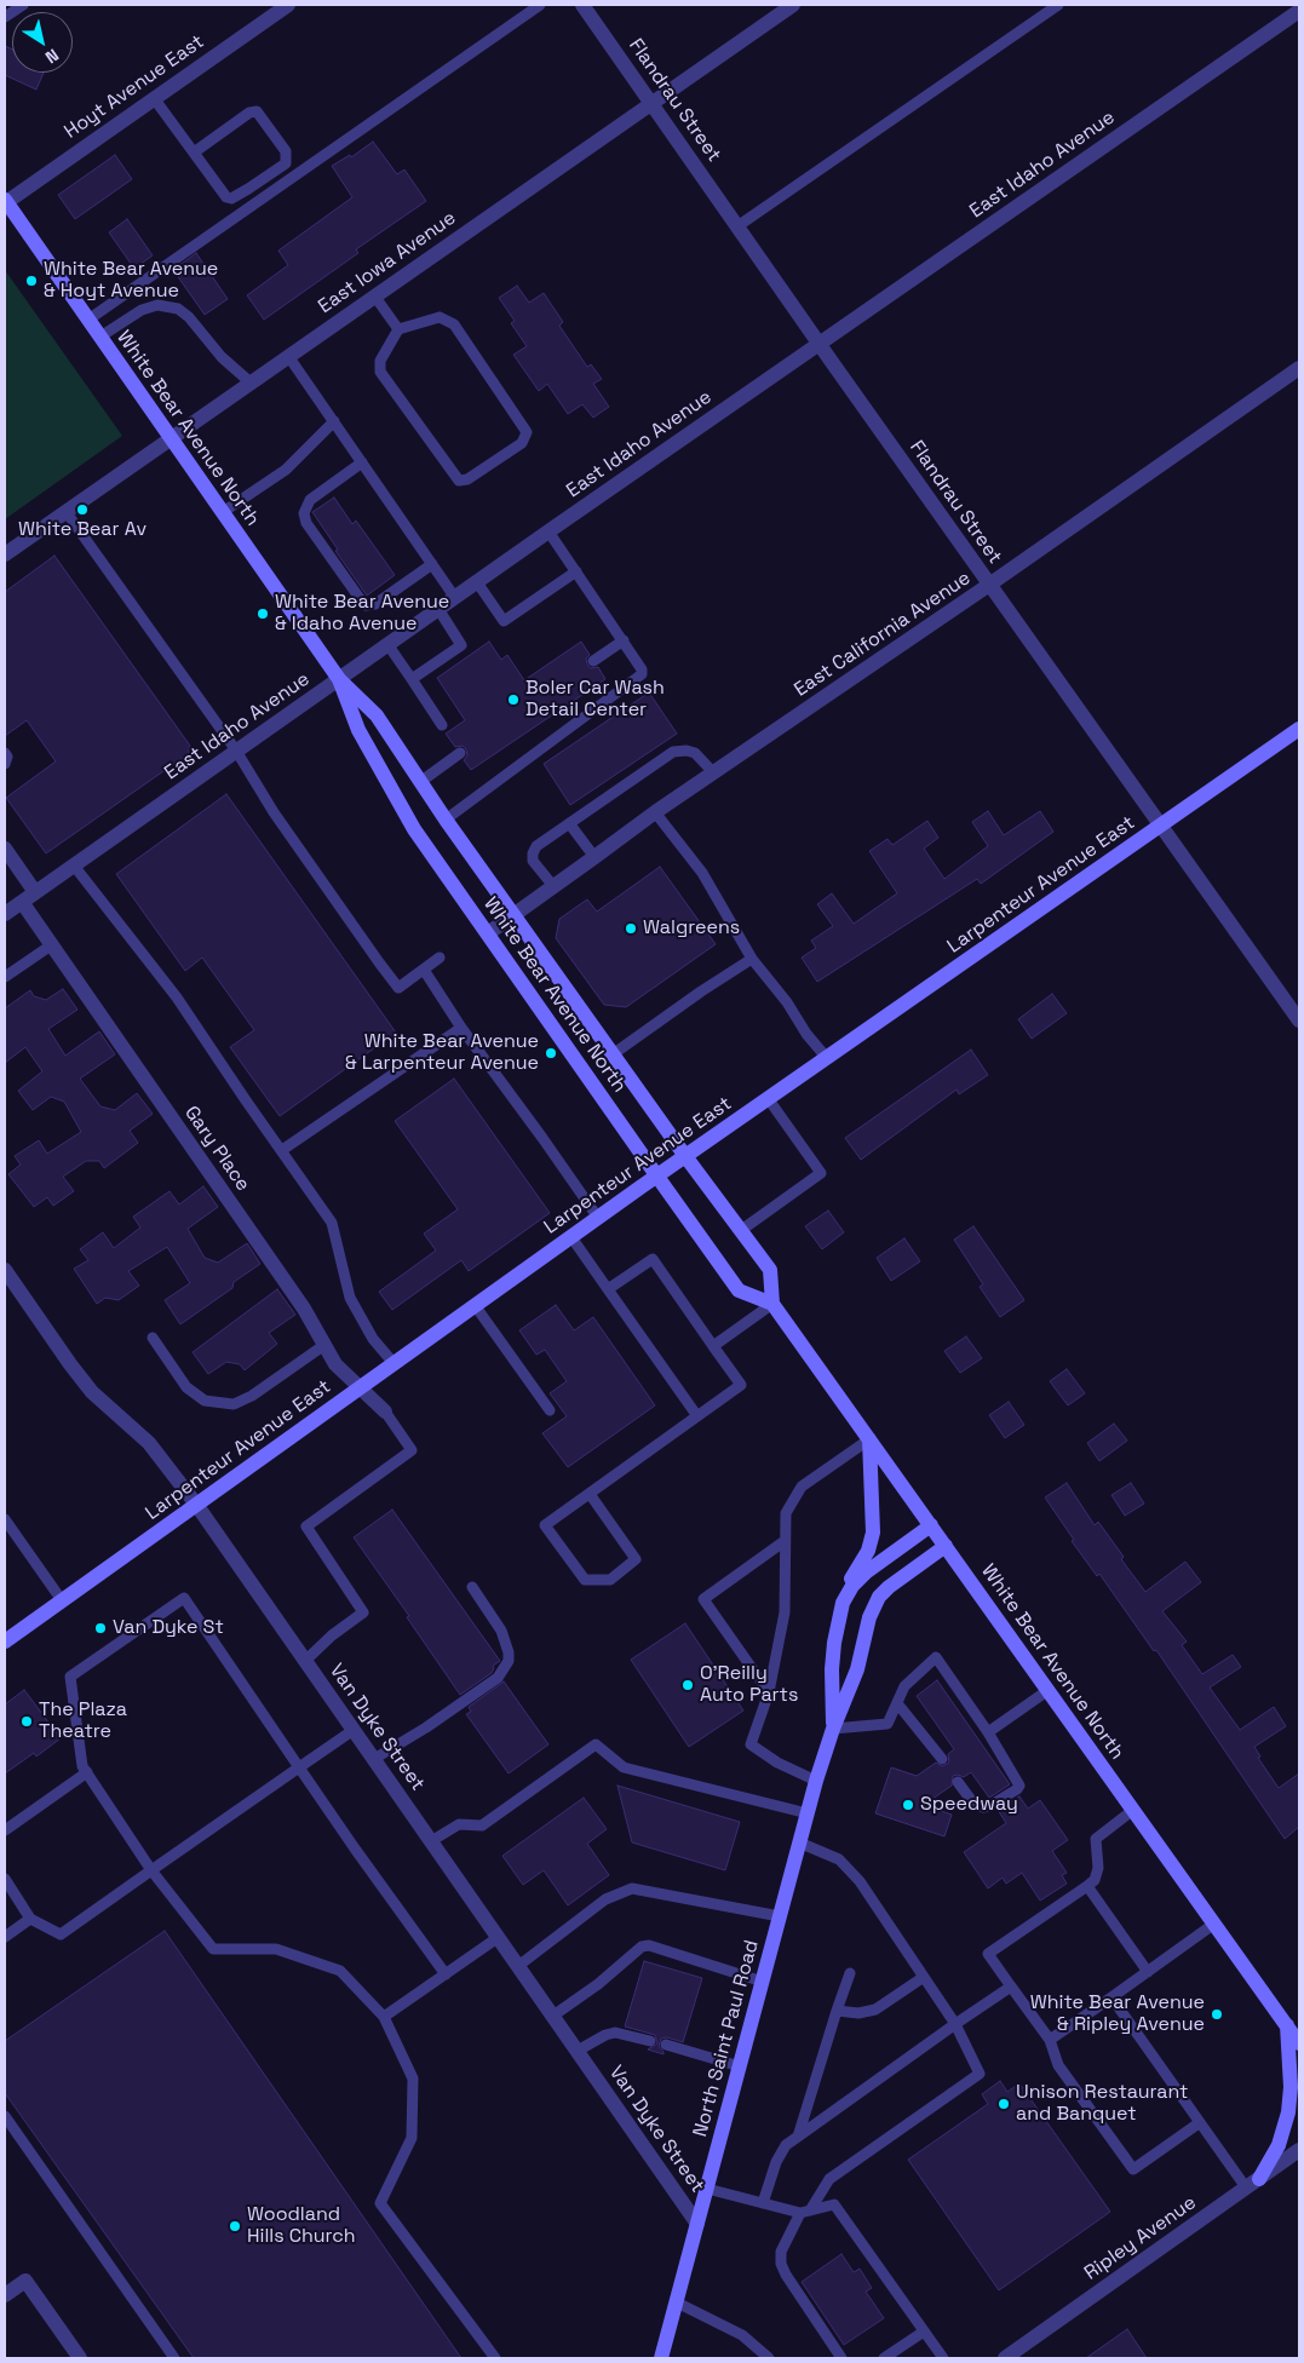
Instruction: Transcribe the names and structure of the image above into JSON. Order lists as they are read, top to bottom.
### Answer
{
  "streets": {
    "main road": ["White Bear Avenue North", "Larpenteur Avenue East", "North Saint Paul Road"],
    "street": [
      "Hoyt Avenue East",
      "Flandrau Street",
      "East Idaho Avenue",
      "East Iowa Avenue",
      "East California Avenue",
      "Gary Place",
      "Van Dyke Street",
      "Ripley Avenue"
    ]
  },
  "crossings": [
    ["Hoyt Avenue East", "White Bear Avenue North"],
    ["Flandrau Street", "East Idaho Avenue"],
    ["Flandrau Street", "East Iowa Avenue"],
    ["Flandrau Street", "East California Avenue"],
    ["Flandrau Street", "Larpenteur Avenue East"],
    ["East Idaho Avenue", "White Bear Avenue North"],
    ["East Idaho Avenue", "Gary Place"],
    ["East Iowa Avenue", "White Bear Avenue North"],
    ["White Bear Avenue North", "East California Avenue"],
    ["White Bear Avenue North", "Larpenteur Avenue East"],
    ["White Bear Avenue North", "North Saint Paul Road"],
    ["Larpenteur Avenue East", "Gary Place"],
    ["Larpenteur Avenue East", "Van Dyke Street"],
    ["Van Dyke Street", "North Saint Paul Road"]
  ],
  "places": [
    "White Bear Avenue & Hoyt Avenue",
    "White Bear Av",
    "White Bear Avenue & Idaho Avenue",
    "Boler Car Wash Detail Center",
    "Walgreens",
    "White Bear Avenue & Larpenteur Avenue",
    "Van Dyke St",
    "O'Reilly Auto Parts",
    "The Plaza Theatre",
    "Speedway",
    "White Bear Avenue & Ripley Avenue",
    "Unison Restaurant and Banquet",
    "Woodland Hills Church"
  ],
  "north": "bottom right"
}
